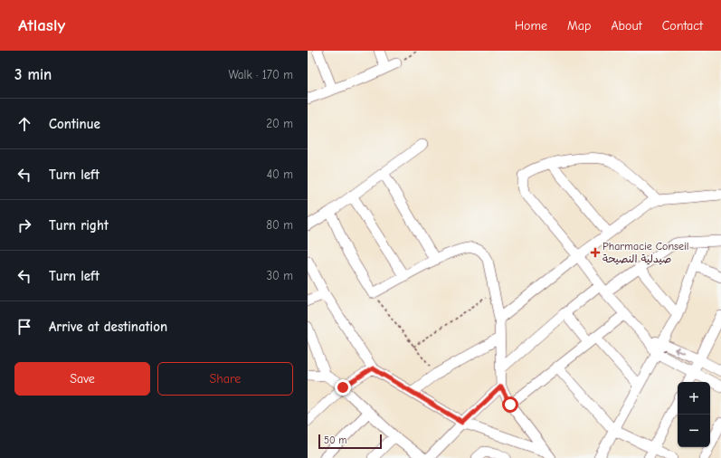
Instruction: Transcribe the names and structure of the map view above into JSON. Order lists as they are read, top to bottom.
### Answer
{
  "places": {
    "health": ["Pharmacie Conseil صيدلية النصيحة"]
  },
  "scale_bar": "50 m",
  "page": {
    "header": "Atlasly",
    "nav": [
      "Home",
      "Map",
      "About",
      "Contact"
    ],
    "heading": ["3 min", "Walk · 170 m"],
    "list": [
      ["Continue", "20 m"],
      ["Turn left", "40 m"],
      ["Turn right", "80 m"],
      ["Turn left", "30 m"],
      "Arrive at destination"
    ],
    "buttons": ["Save", "Share"],
    "map_buttons": ["+", "−"],
    "scale": "50 m"
  }
}
